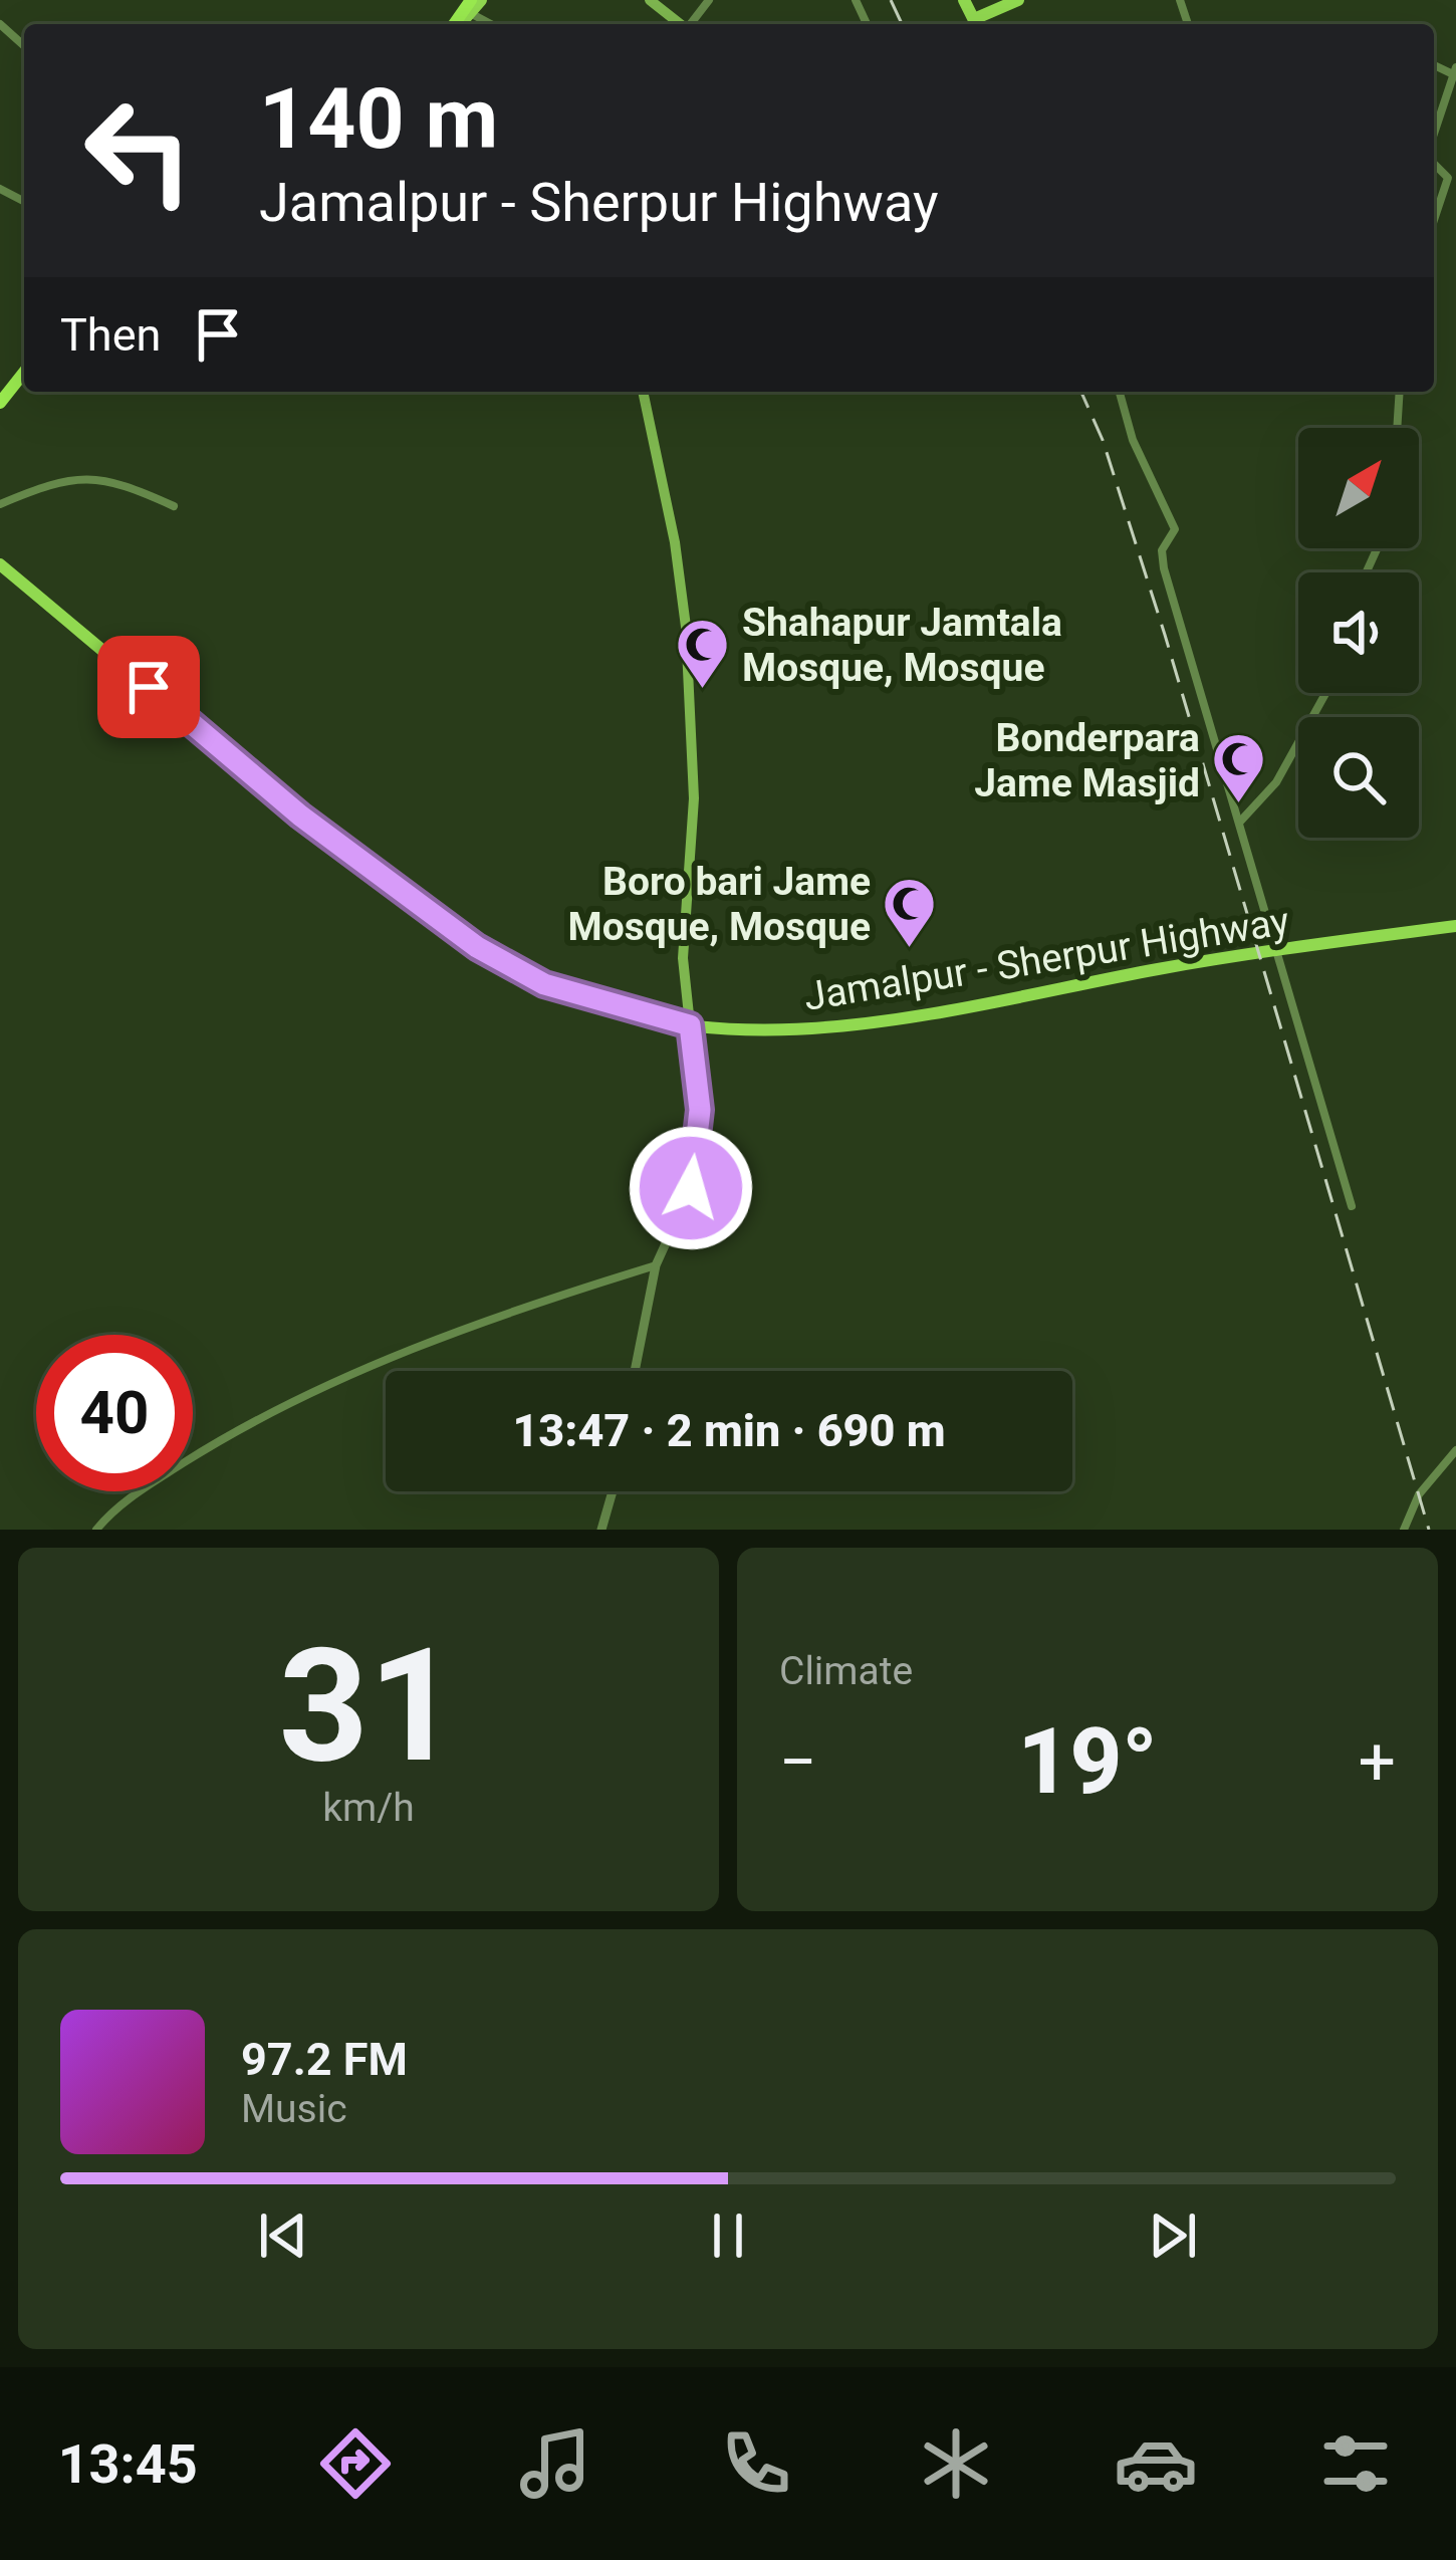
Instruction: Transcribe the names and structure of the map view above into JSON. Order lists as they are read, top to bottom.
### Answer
{
  "streets": {
    "main road": ["Jamalpur - Sherpur Highway"]
  },
  "places": {
    "mosque": ["Shahapur Jamtala Mosque, Mosque", "Bonderpara Jame Masjid", "Boro bari Jame Mosque, Mosque"]
  },
  "north": "top right",
  "page": {
    "turn": ["140 m", "Jamalpur - Sherpur Highway"],
    "then": "Then",
    "limit": "40",
    "trip": "13:47 · 2 min · 690 m",
    "tile": [
      ["31", "km/h"],
      "Climate"
    ],
    "heat": ["−", "19°", "+"],
    "song": ["97.2 FM", "Music"],
    "tabs": "13:45"
  }
}
